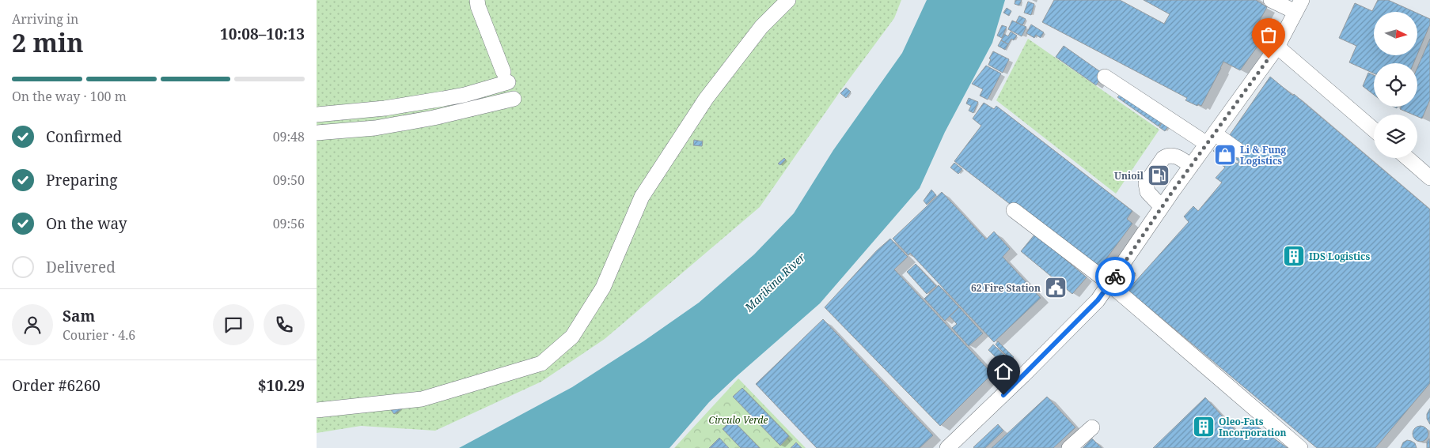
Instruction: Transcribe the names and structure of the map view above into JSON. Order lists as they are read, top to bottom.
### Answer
{
  "water": ["Marikina River"],
  "parks": ["Circulo Verde"],
  "places": {
    "shop": ["Li & Fung Logistics"],
    "fuel station": ["Unioil"],
    "building": ["IDS Logistics", "Oleo-Fats Incorporation"],
    "public building": ["62 Fire Station"]
  },
  "north": "right",
  "page": {
    "heading": ["2 min", "Arriving in", "10:08–10:13"],
    "panel": [
      "Sam",
      "Courier · 4.6",
      "Order #6260",
      "$10.29"
    ],
    "bar": "On the way · 100 m",
    "list": [
      ["Confirmed", "09:48"],
      ["Preparing", "09:50"],
      ["On the way", "09:56"],
      "Delivered"
    ]
  }
}
